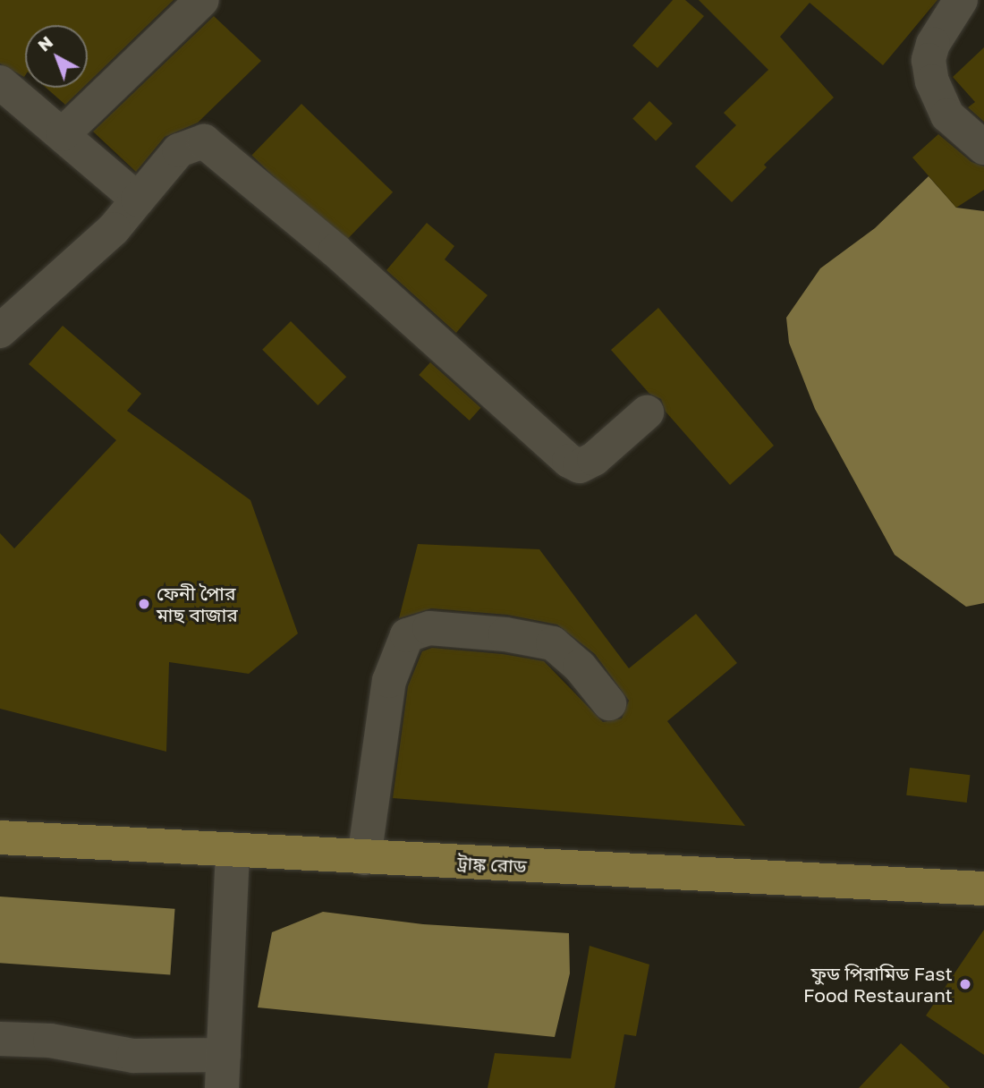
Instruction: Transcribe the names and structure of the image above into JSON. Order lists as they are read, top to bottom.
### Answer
{
  "streets": {
    "main road": ["ট্রাঙ্ক রোড"]
  },
  "places": ["ফেনী পৈার মাছ বাজার", "ফুড পিরামিড Fast Food Restaurant"],
  "north": "top left"
}
